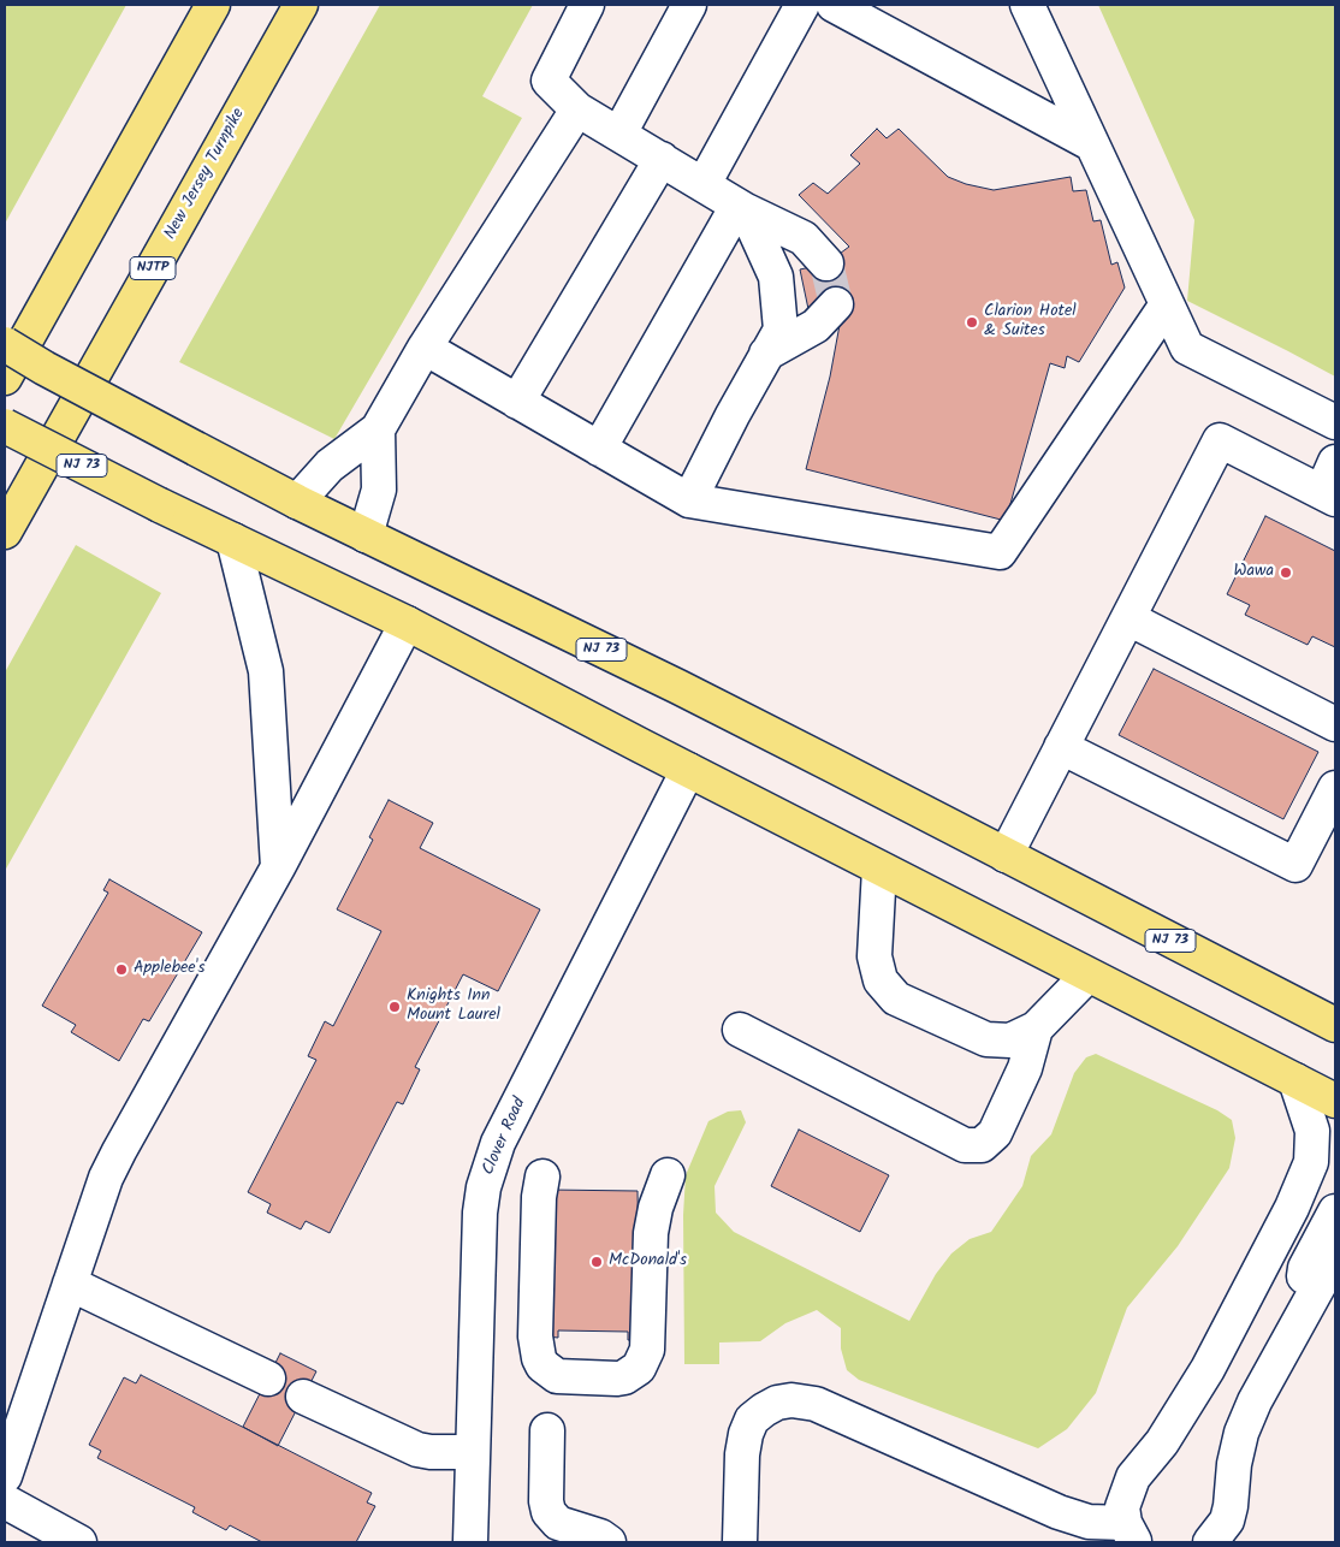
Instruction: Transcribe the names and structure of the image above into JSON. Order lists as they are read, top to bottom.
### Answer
{
  "streets": {
    "highway": ["New Jersey Turnpike", "NJTP", "NJ 73"],
    "street": ["Clover Road"]
  },
  "crossings": [
    ["NJ 73", "Clover Road"]
  ],
  "places": [
    "Clarion Hotel & Suites",
    "Wawa",
    "Applebee's",
    "Knights Inn Mount Laurel",
    "McDonald's"
  ]
}
